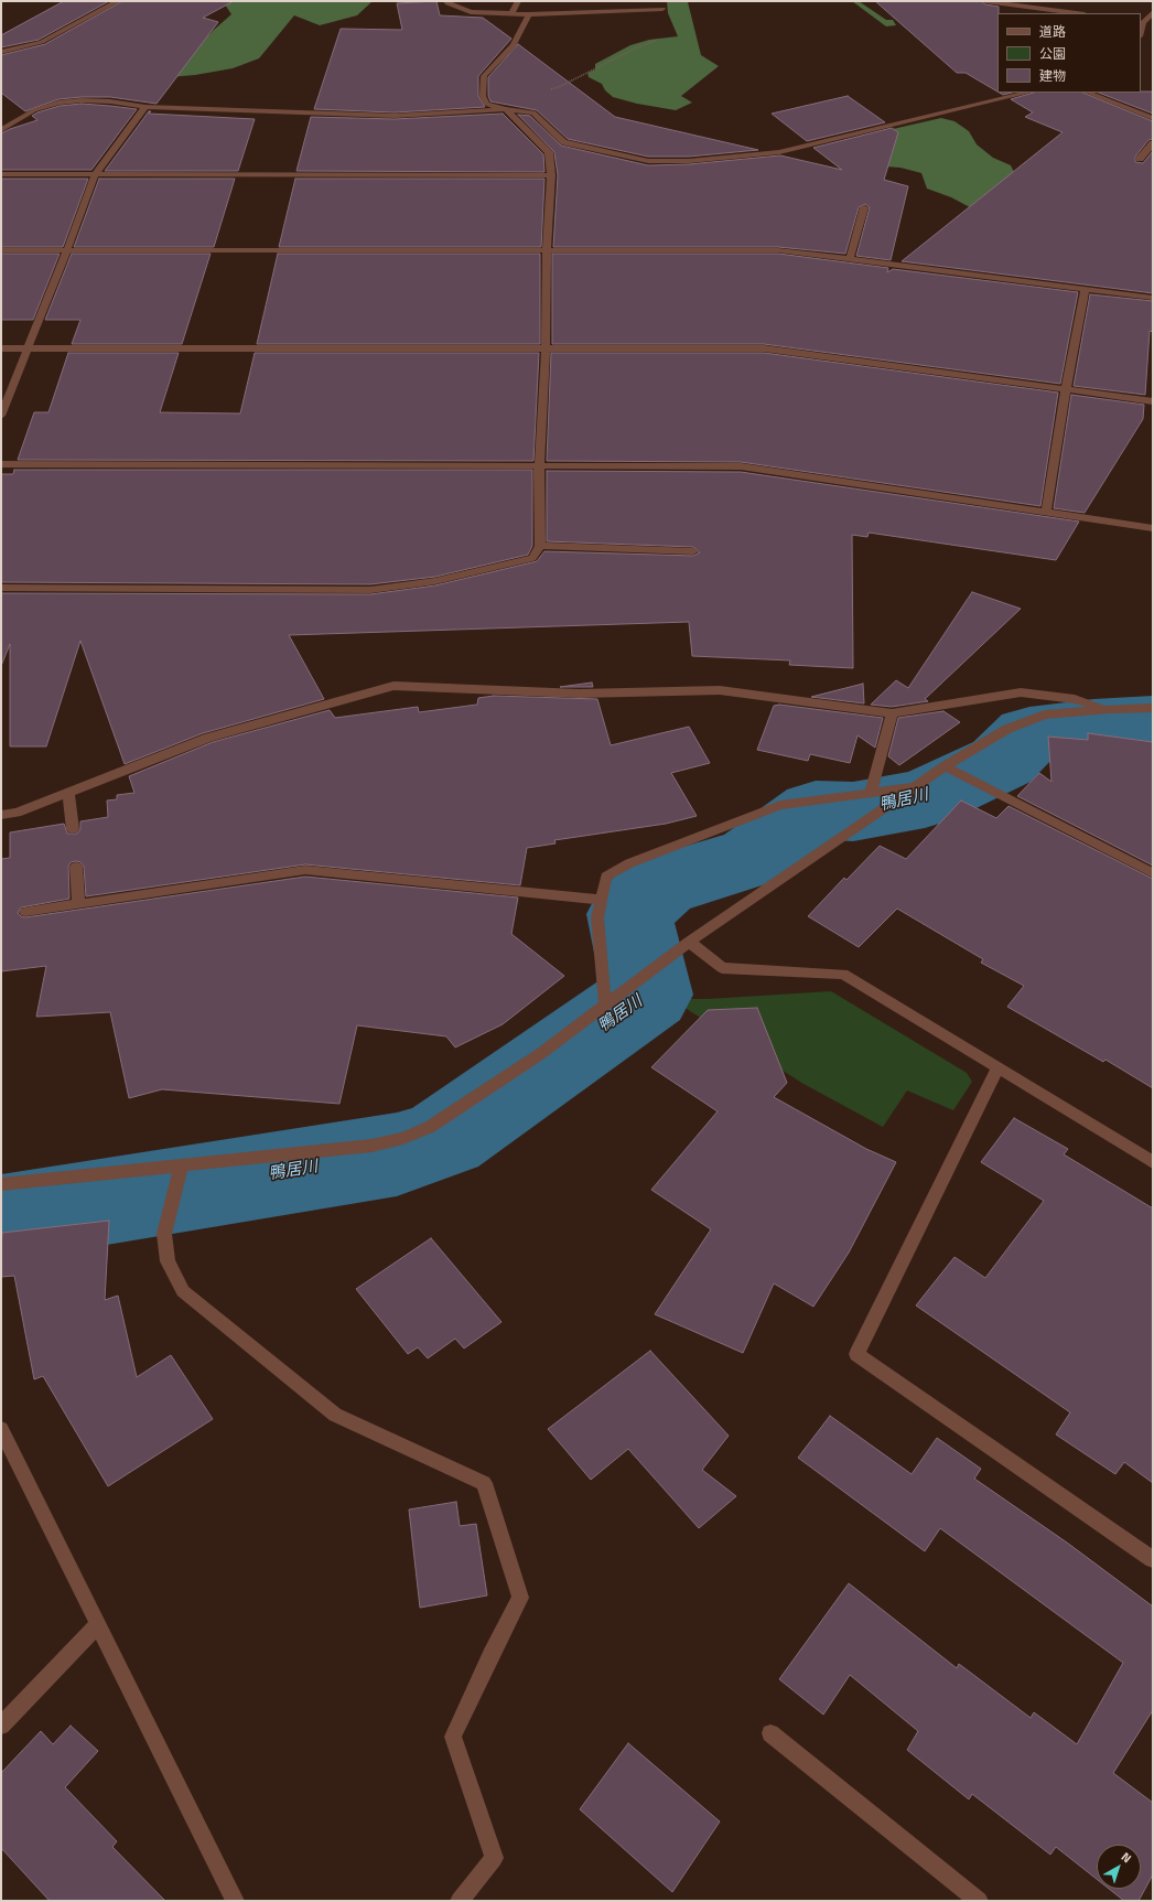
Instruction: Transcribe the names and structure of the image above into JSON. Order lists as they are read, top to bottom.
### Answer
{
  "water": ["鴨居川"],
  "legend": ["道路", "公園", "建物"],
  "north": "top right"
}
